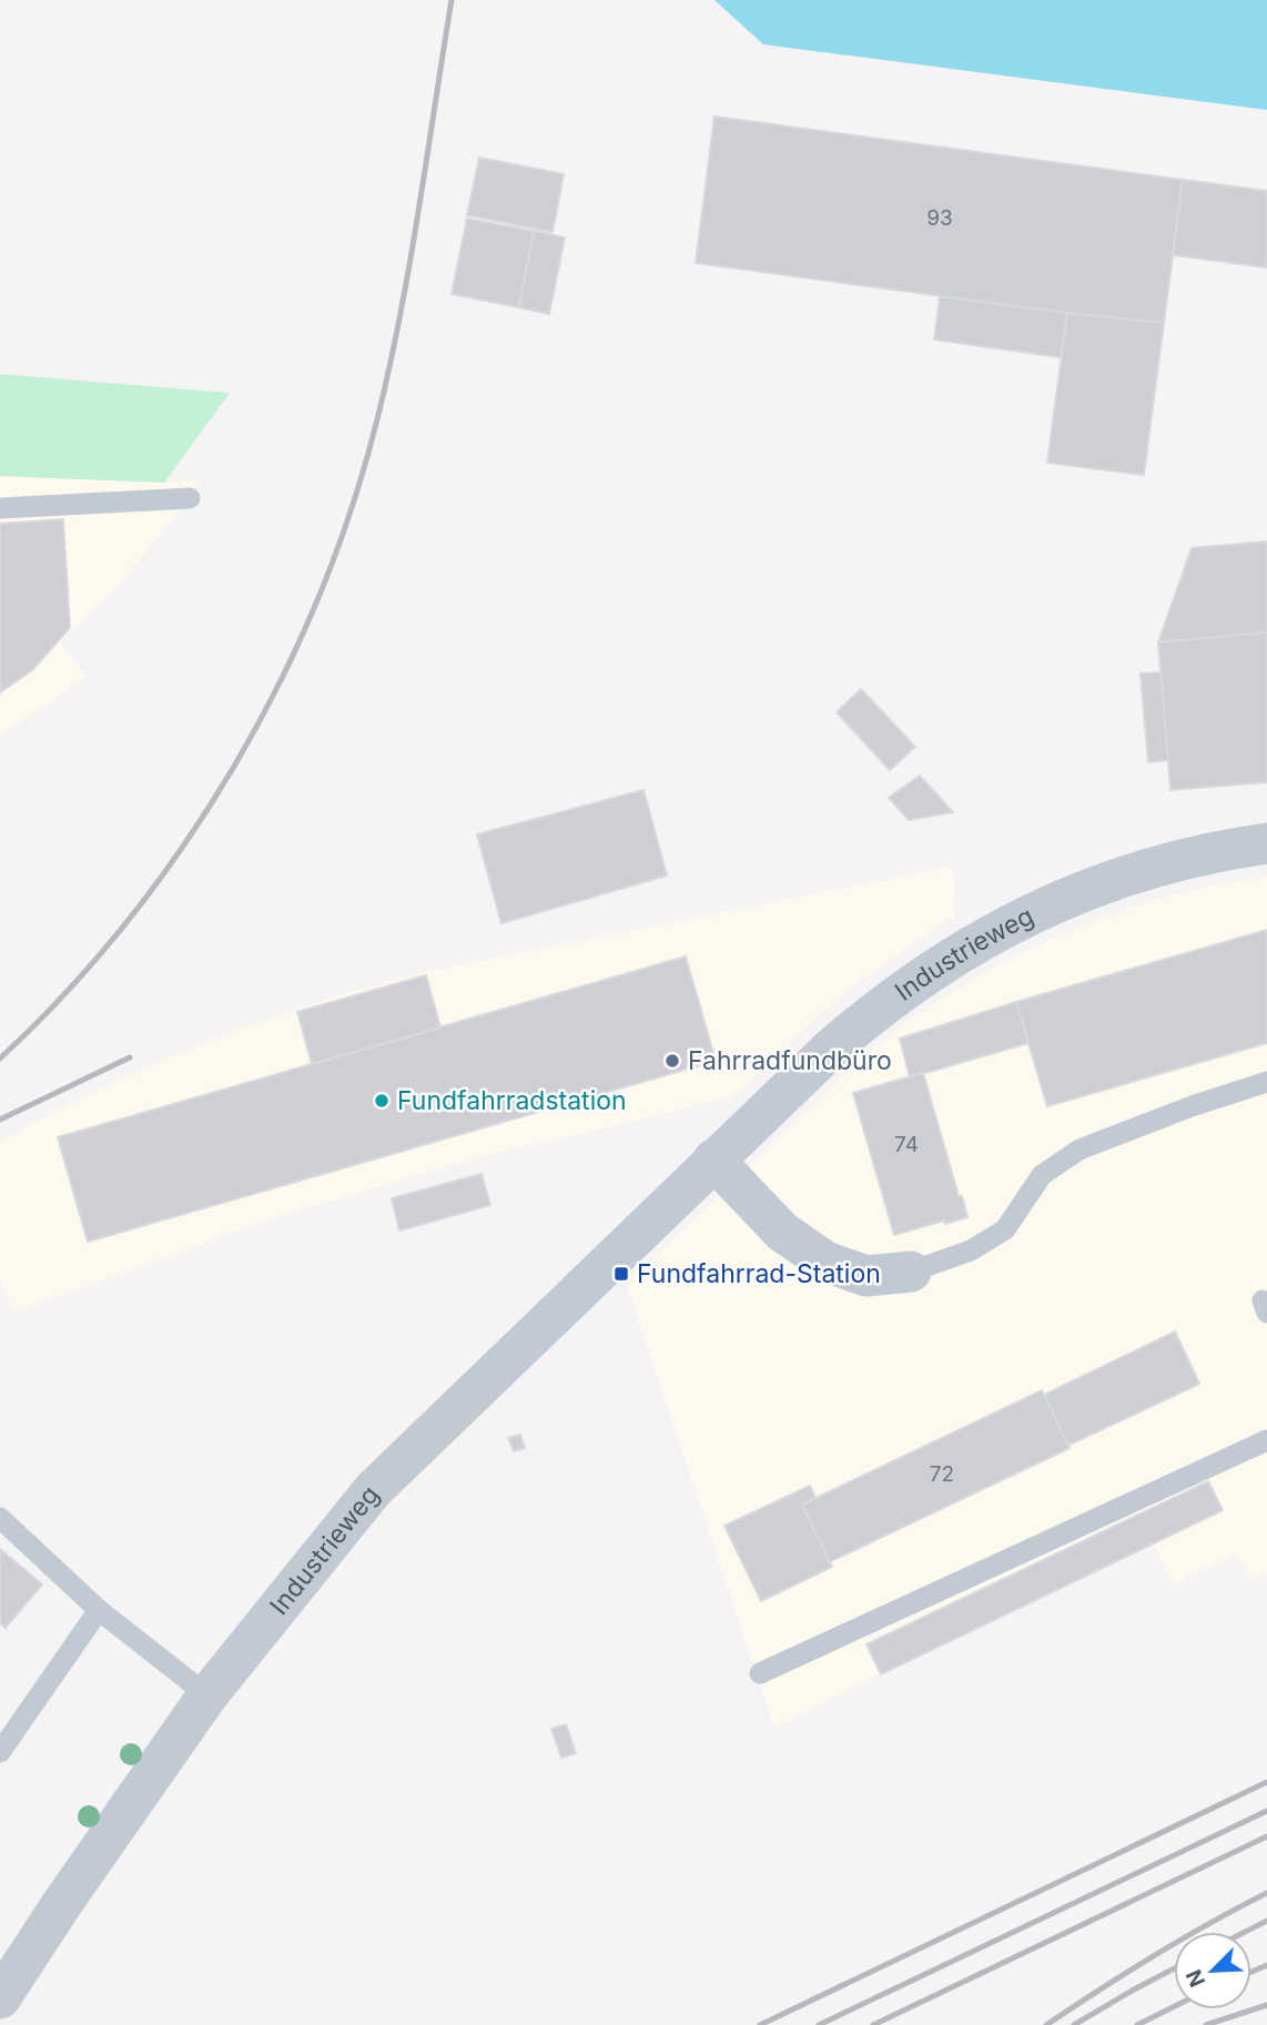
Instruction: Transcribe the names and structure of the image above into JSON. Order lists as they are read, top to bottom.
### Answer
{
  "streets": {
    "street": ["Industrieweg"]
  },
  "places": {
    "other": ["Fahrradfundbüro", "Fundfahrradstation"],
    "transit": ["Fundfahrrad-Station"]
  },
  "house_numbers": ["93", "74", "72"],
  "north": "bottom left"
}
